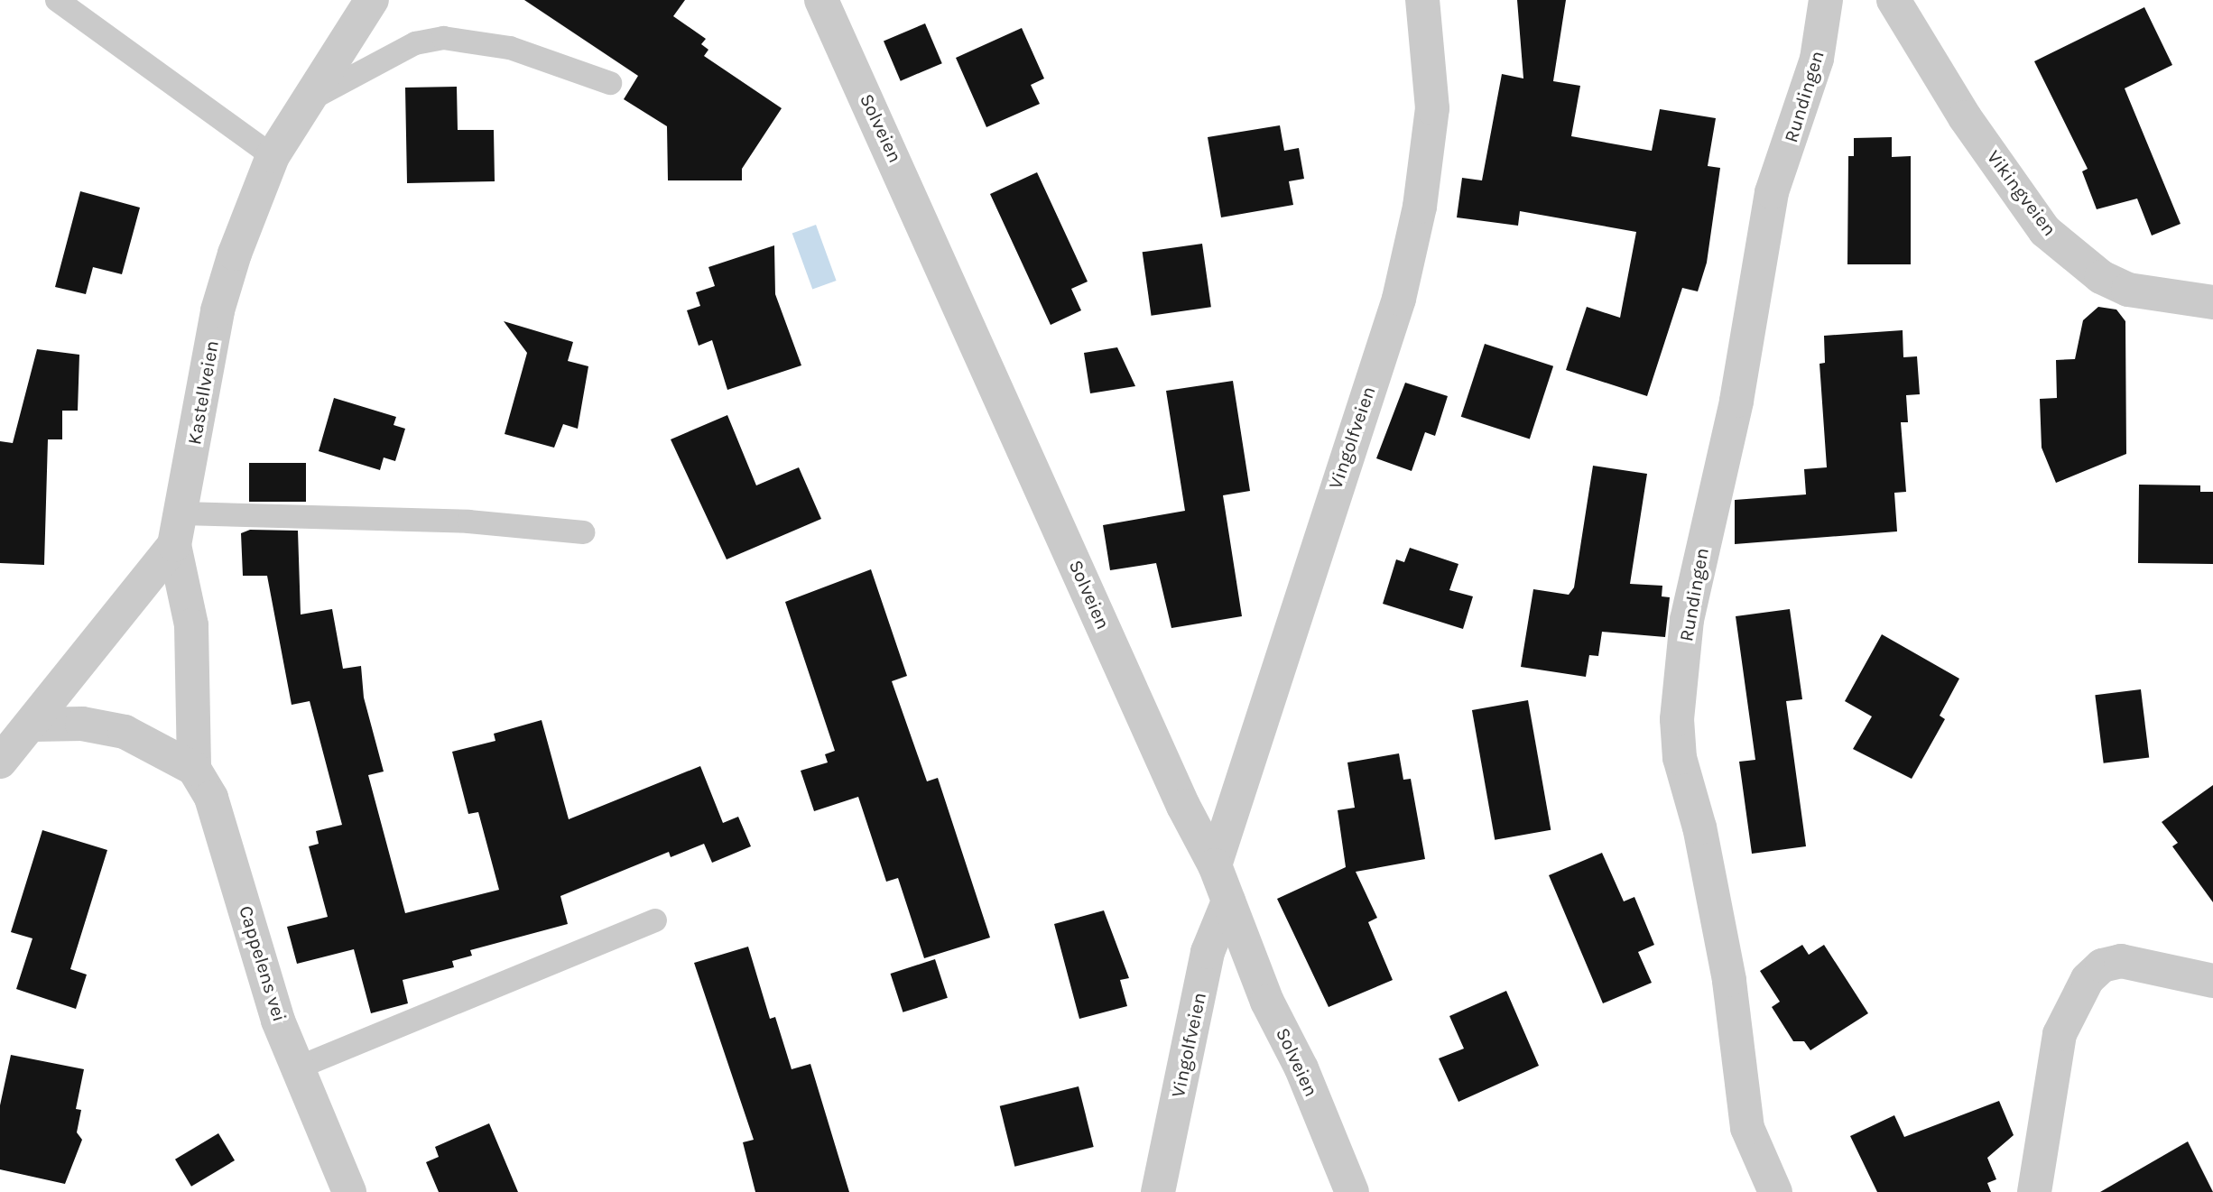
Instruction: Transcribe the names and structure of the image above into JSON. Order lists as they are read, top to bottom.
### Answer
{
  "streets": {
    "street": [
      "Rundingen",
      "Solveien",
      "Vikingveien",
      "Kastellveien",
      "Vingolfveien",
      "Cappelens vei"
    ]
  },
  "crossings": [
    ["Solveien", "Vingolfveien"],
    ["Kastellveien", "Cappelens vei"]
  ]
}
